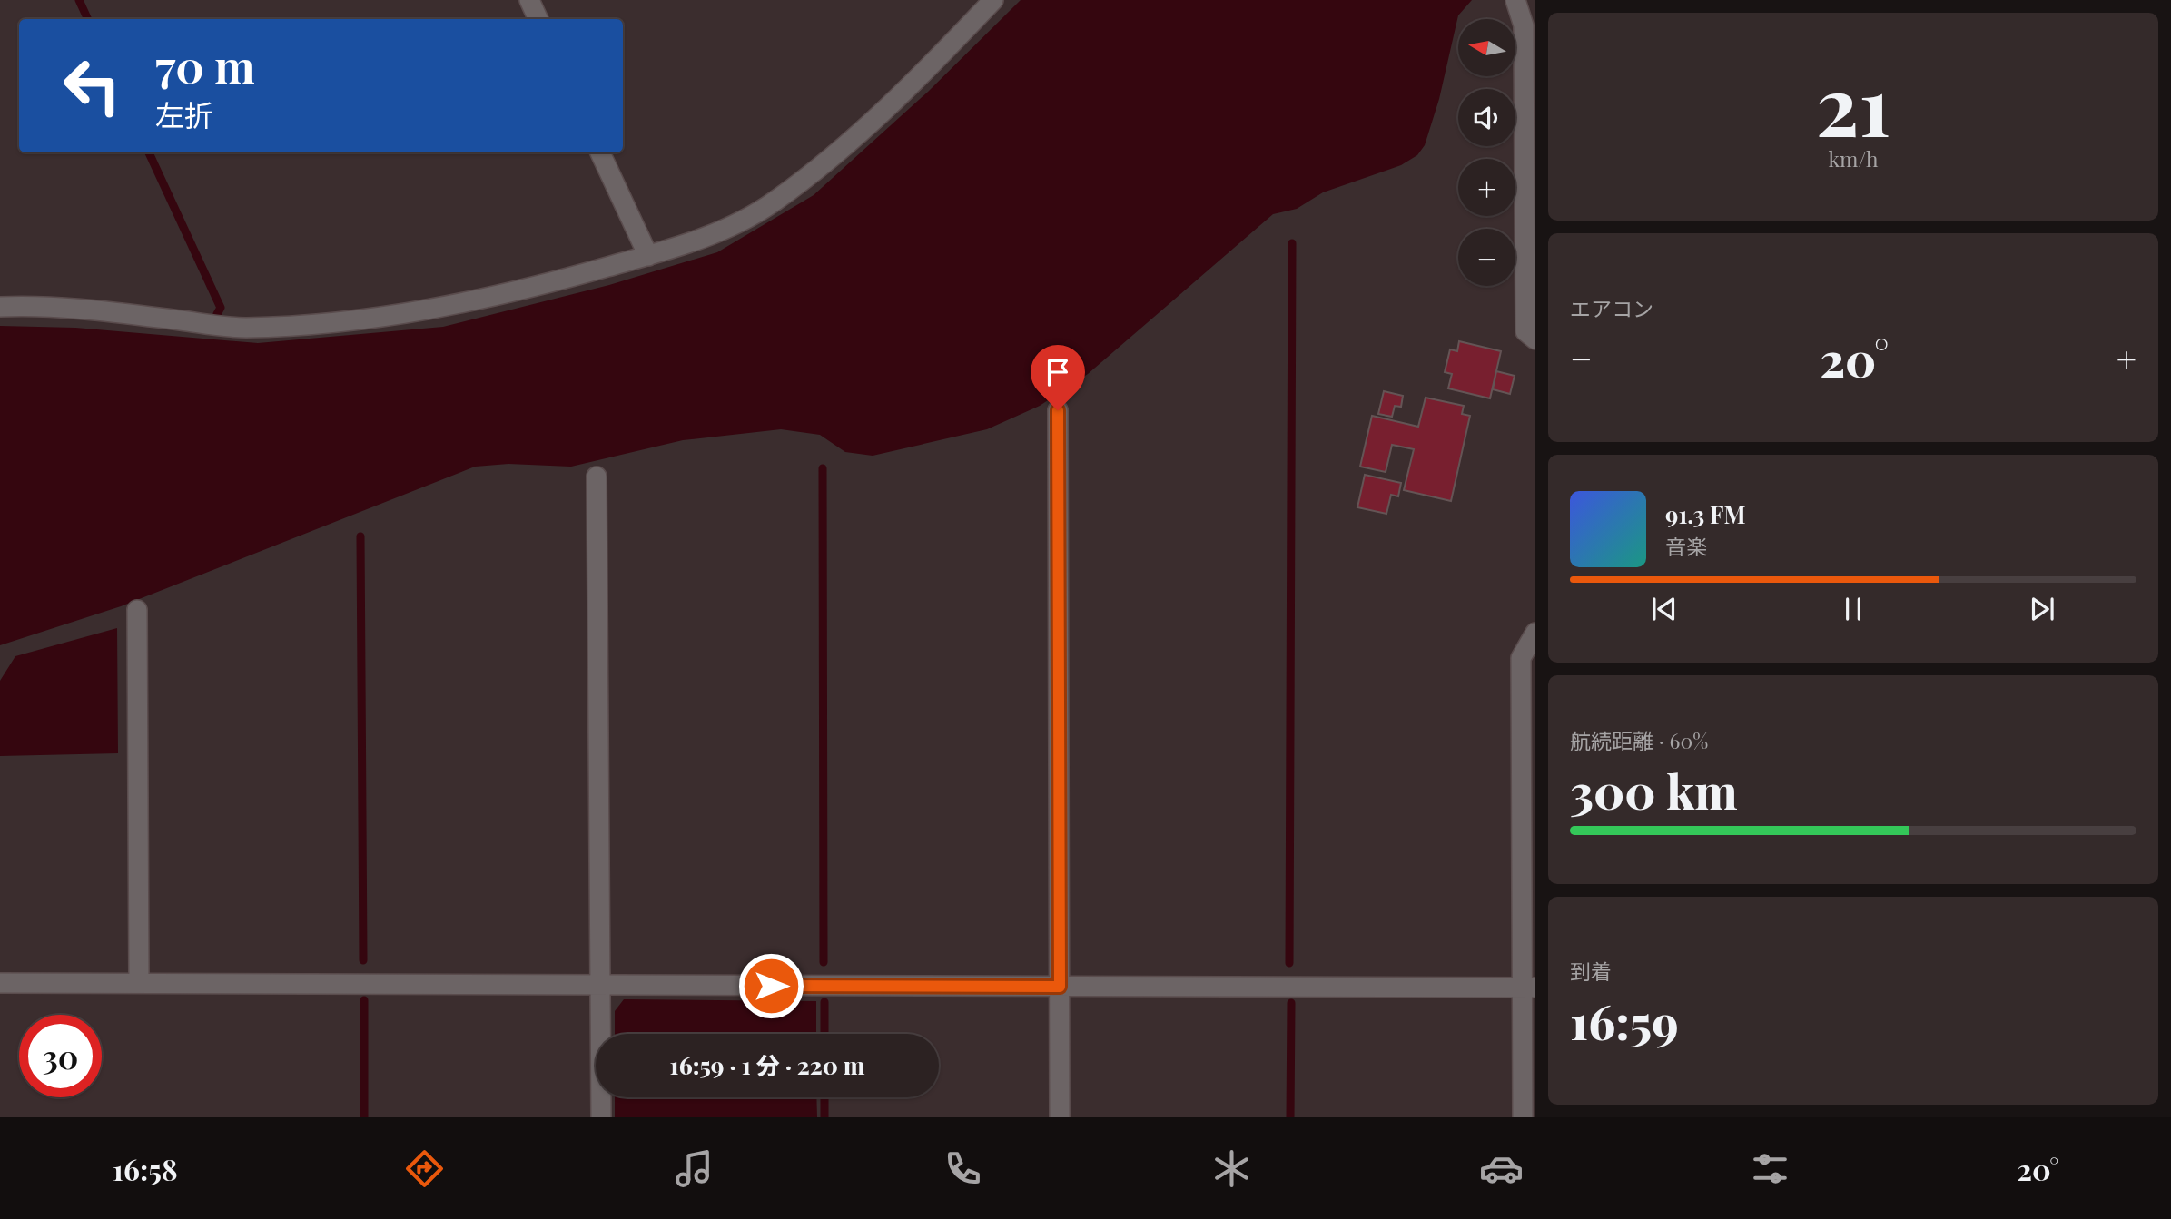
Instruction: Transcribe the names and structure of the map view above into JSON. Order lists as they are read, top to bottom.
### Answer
{
  "north": "left",
  "page": {
    "tile": [
      ["21", "km/h"],
      "エアコン",
      ["航続距離 · 60%", "300 km"],
      ["到着", "16:59"]
    ],
    "map_buttons": ["+", "−"],
    "turn": ["70 m", "左折"],
    "heat": ["−", "20°", "+"],
    "song": ["91.3 FM", "音楽"],
    "limit": "30",
    "trip": "16:59 · 1 分 · 220 m",
    "tabs": ["16:58", "20°"]
  }
}
